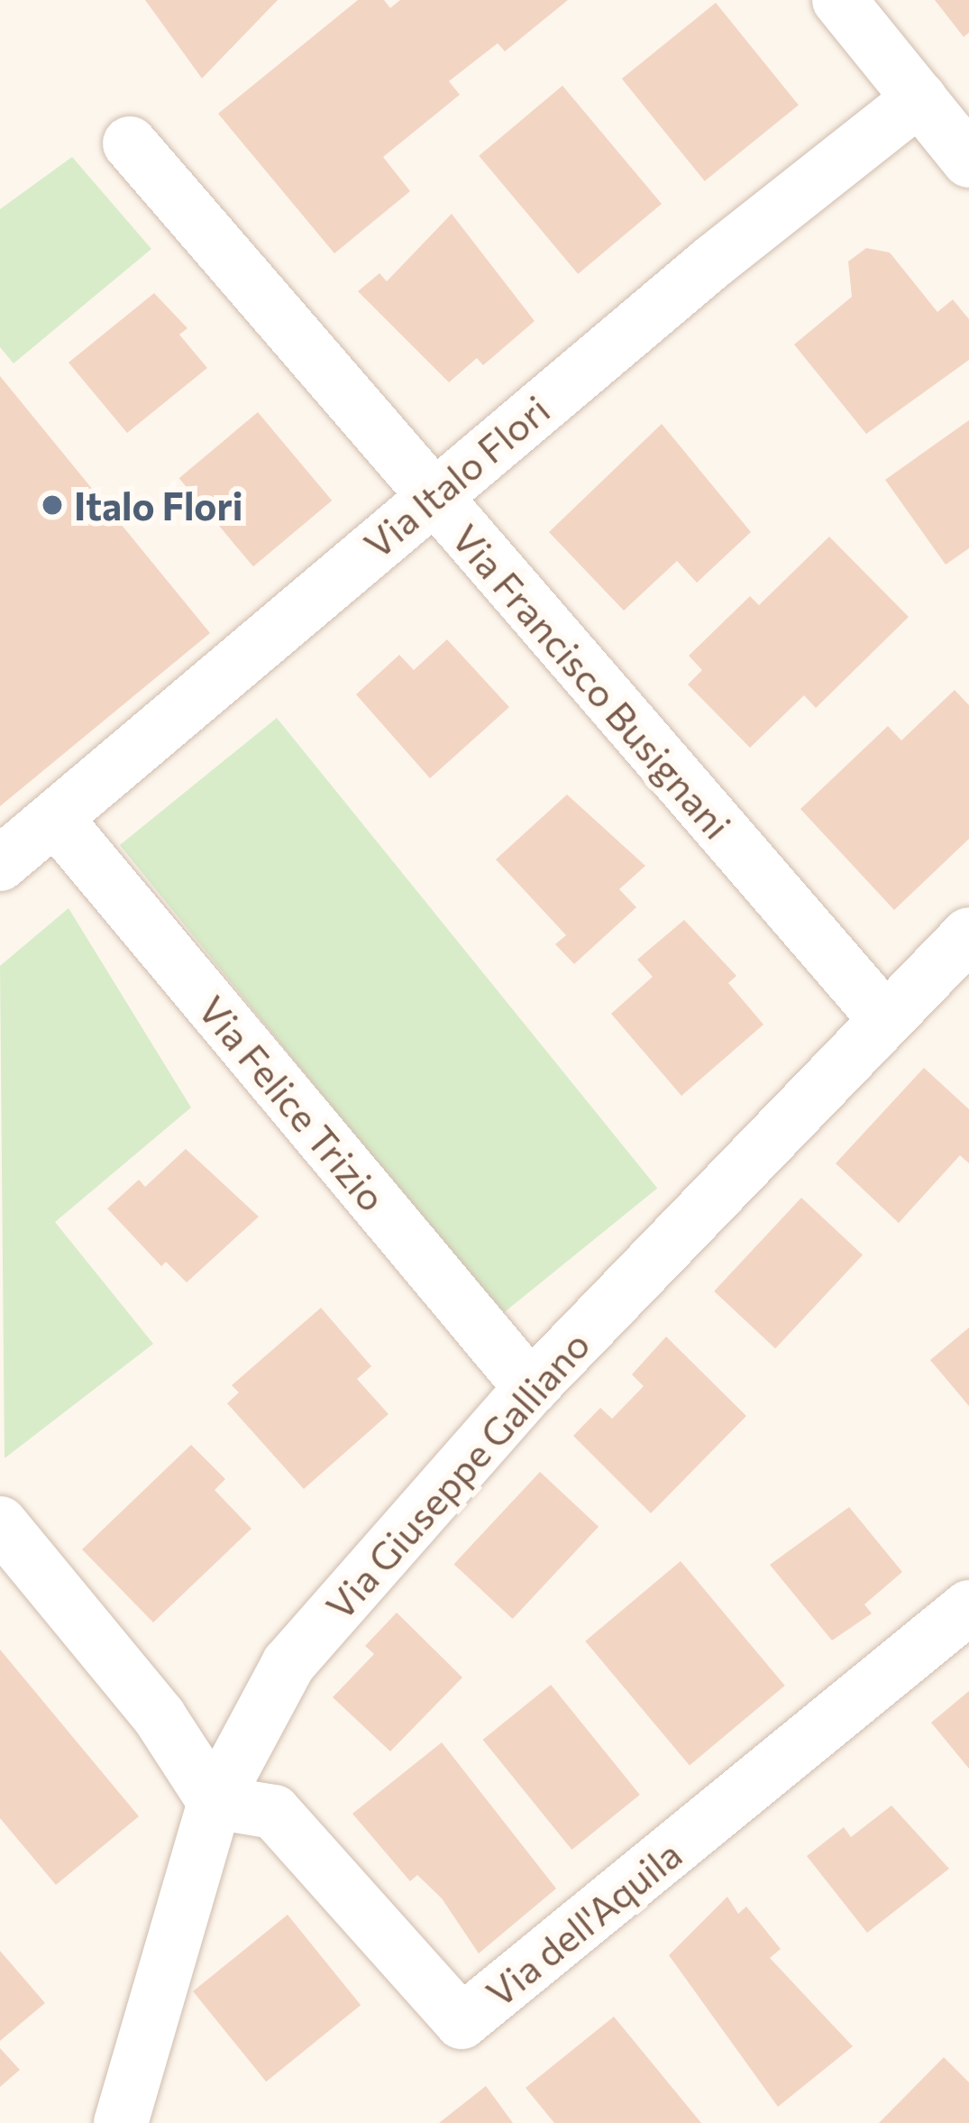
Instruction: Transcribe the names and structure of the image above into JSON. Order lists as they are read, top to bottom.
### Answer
{
  "streets": {
    "street": [
      "Via Italo Flori",
      "Via Francisco Busignani",
      "Via Felice Trizio",
      "Via Giuseppe Galliano",
      "Via dell'Aquila"
    ]
  },
  "crossings": [
    ["Via Italo Flori", "Via Francisco Busignani"],
    ["Via Italo Flori", "Via Felice Trizio"],
    ["Via Francisco Busignani", "Via Giuseppe Galliano"],
    ["Via Felice Trizio", "Via Giuseppe Galliano"],
    ["Via Giuseppe Galliano", "Via dell'Aquila"]
  ],
  "places": ["Italo Flori"]
}
